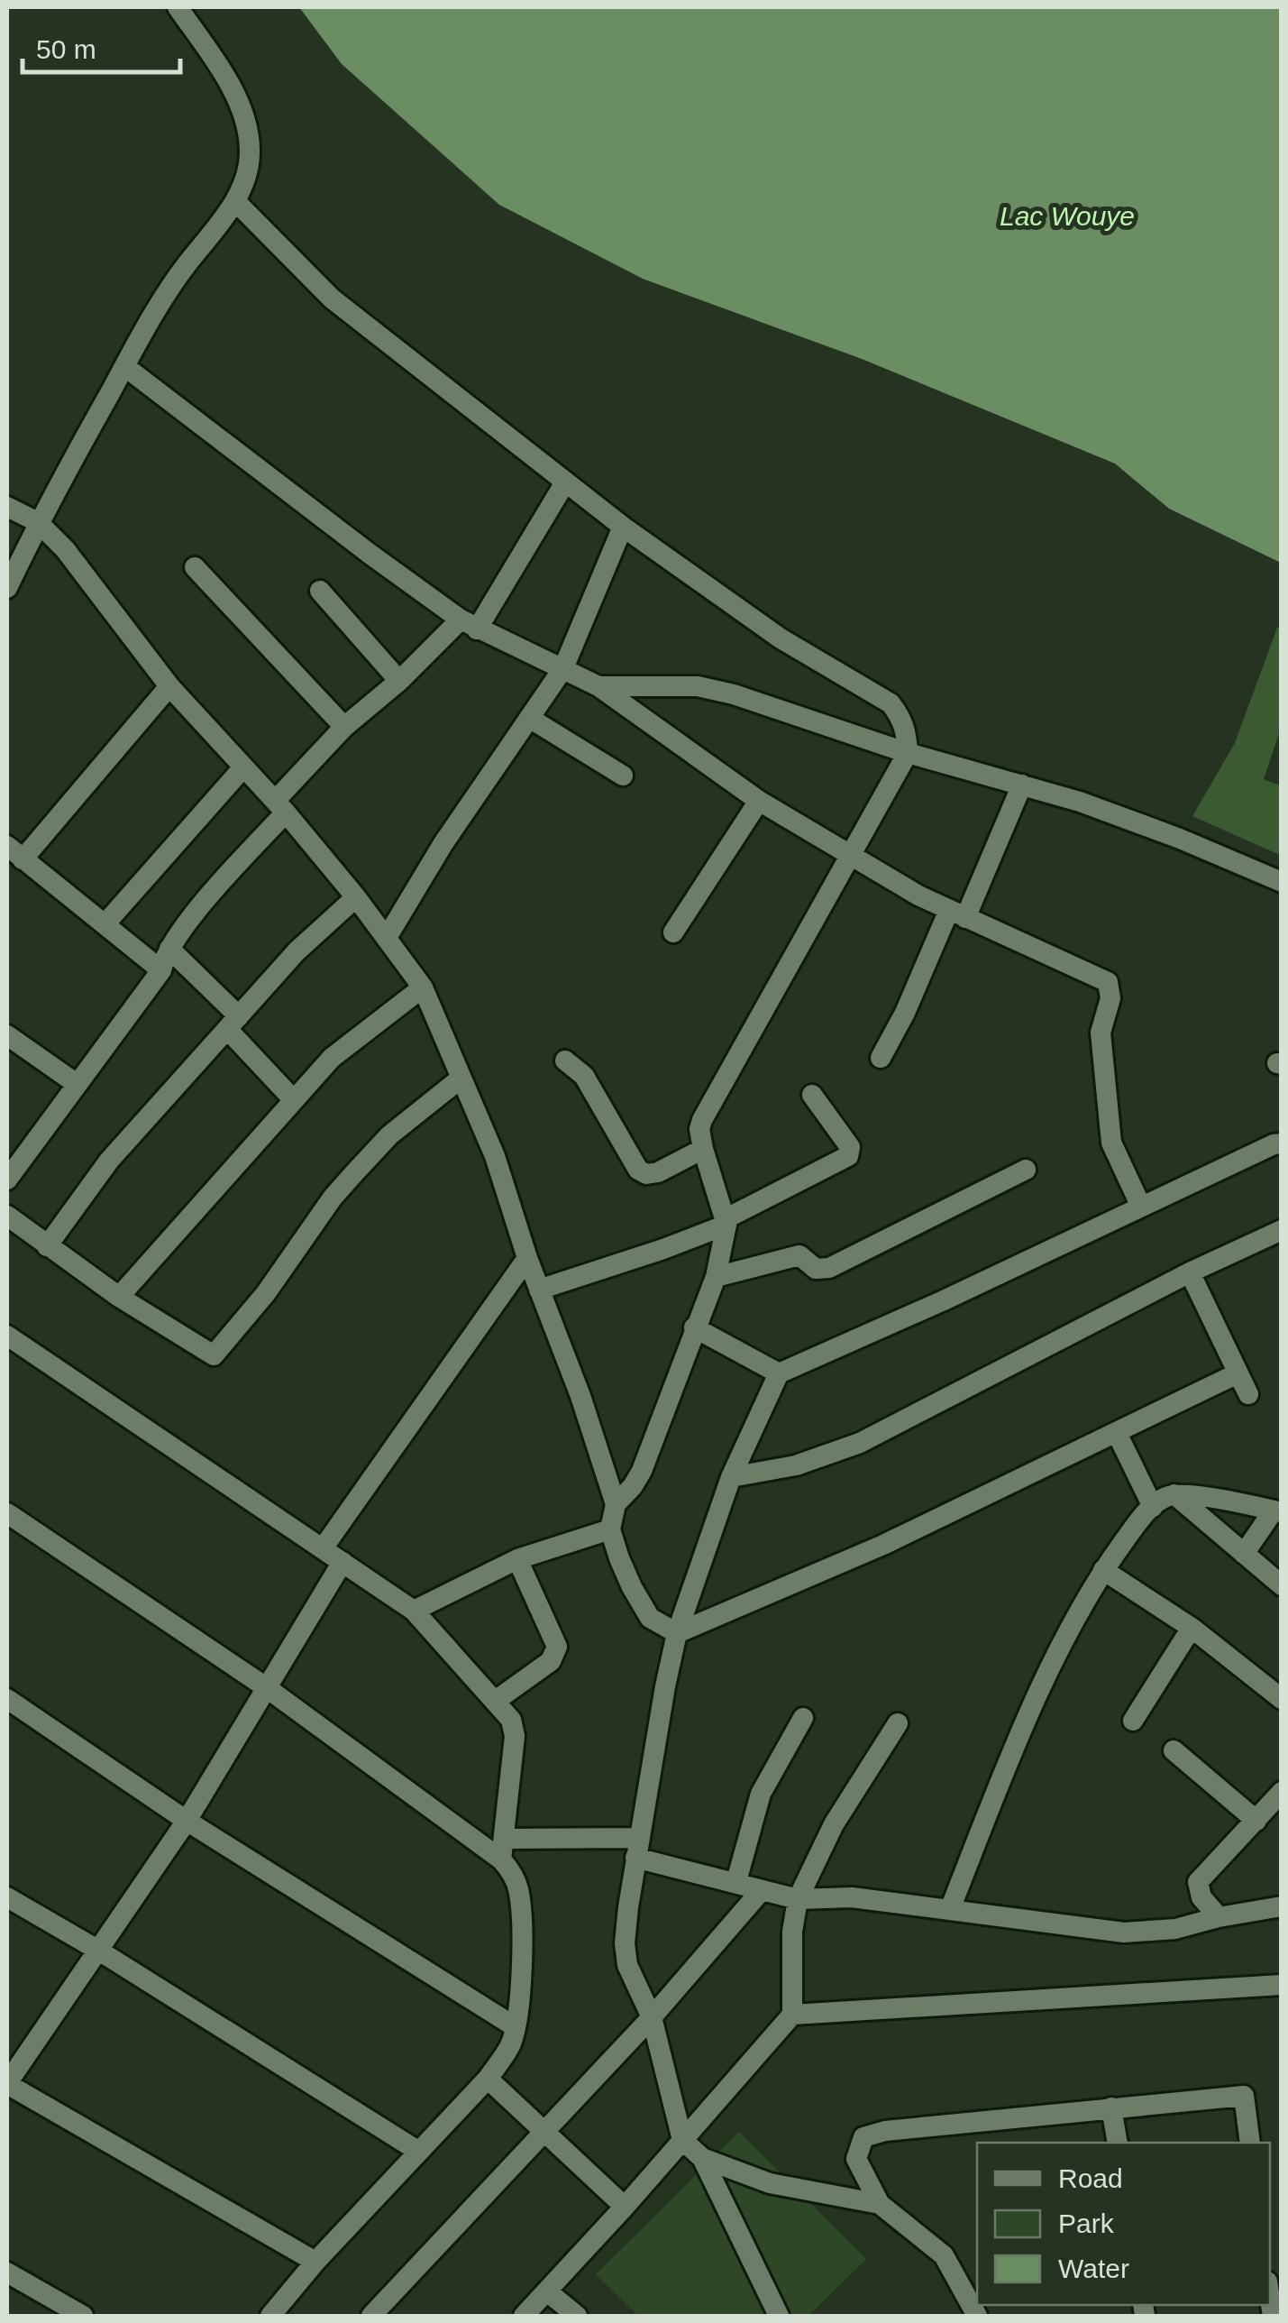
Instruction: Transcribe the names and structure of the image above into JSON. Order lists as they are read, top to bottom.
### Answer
{
  "water": ["Lac Wouye"],
  "legend": ["Road", "Park", "Water"],
  "scale_bar": "50 m"
}
